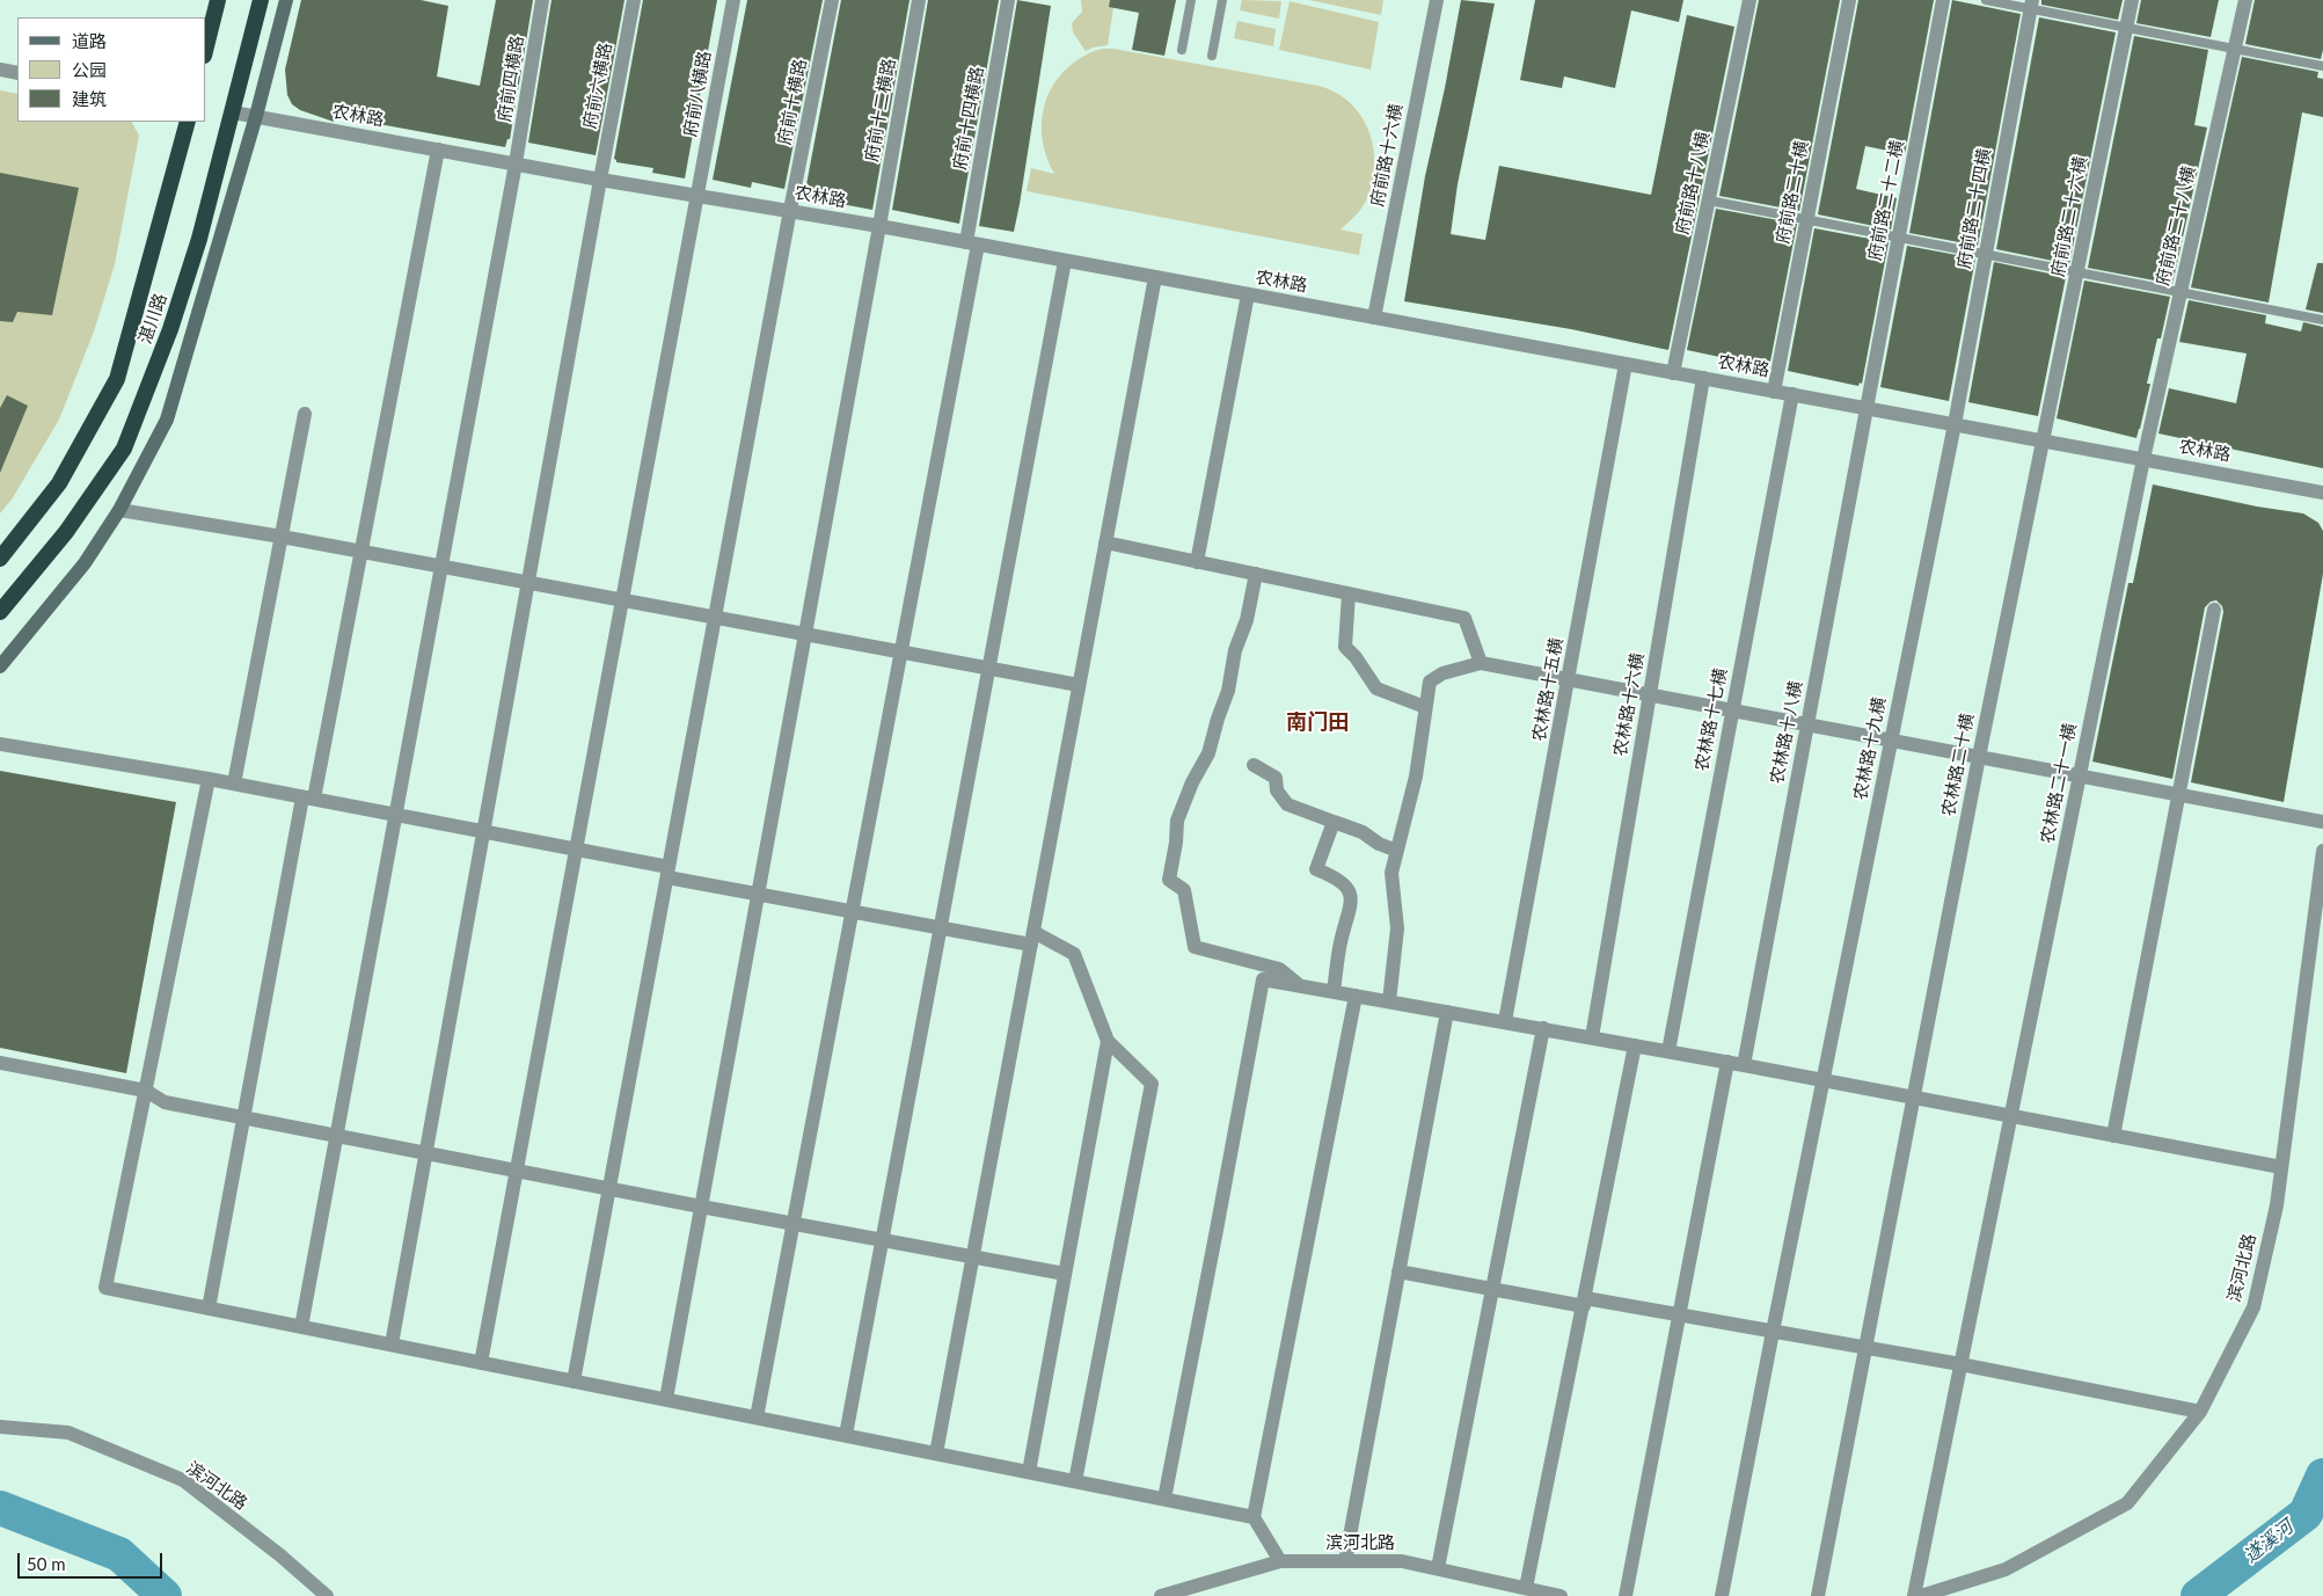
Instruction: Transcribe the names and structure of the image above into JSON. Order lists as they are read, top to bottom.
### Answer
{
  "streets": {
    "highway": ["湛川路"],
    "street": [
      "府前四横路",
      "府前六横路",
      "府前八横路",
      "府前十横路",
      "府前十二横路",
      "农林路",
      "府前十四横路",
      "府前路十六横",
      "府前路十八横",
      "府前路二十横",
      "府前路二十二横",
      "府前路二十四横",
      "府前路二十六横",
      "府前路二十八横",
      "农林路十五横",
      "农林路十六横",
      "农林路十七横",
      "农林路十八横",
      "农林路十九横",
      "农林路二十横",
      "农林路二十一横",
      "滨河北路"
    ]
  },
  "crossings": [
    ["府前四横路", "农林路"],
    ["府前六横路", "农林路"],
    ["府前八横路", "农林路"],
    ["府前十横路", "农林路"],
    ["府前十二横路", "农林路"],
    ["农林路", "府前十四横路"],
    ["农林路", "府前路十六横"],
    ["农林路", "府前路十八横"],
    ["农林路", "府前路二十横"],
    ["农林路", "府前路二十二横"],
    ["农林路", "府前路二十四横"],
    ["农林路", "府前路二十六横"],
    ["农林路", "府前路二十八横"],
    ["农林路", "湛川路"],
    ["农林路", "农林路十五横"],
    ["农林路", "农林路十六横"],
    ["农林路", "农林路十七横"],
    ["农林路", "农林路十八横"],
    ["农林路", "农林路十九横"],
    ["农林路", "农林路二十横"],
    ["农林路", "农林路二十一横"],
    ["府前路二十二横", "农林路十八横"],
    ["府前路二十四横", "农林路十九横"],
    ["府前路二十六横", "农林路二十横"],
    ["府前路二十八横", "农林路二十一横"]
  ],
  "districts": ["南门田"],
  "water": ["遂溪河"],
  "legend": ["道路", "公园", "建筑"],
  "scale_bar": "50 m"
}
